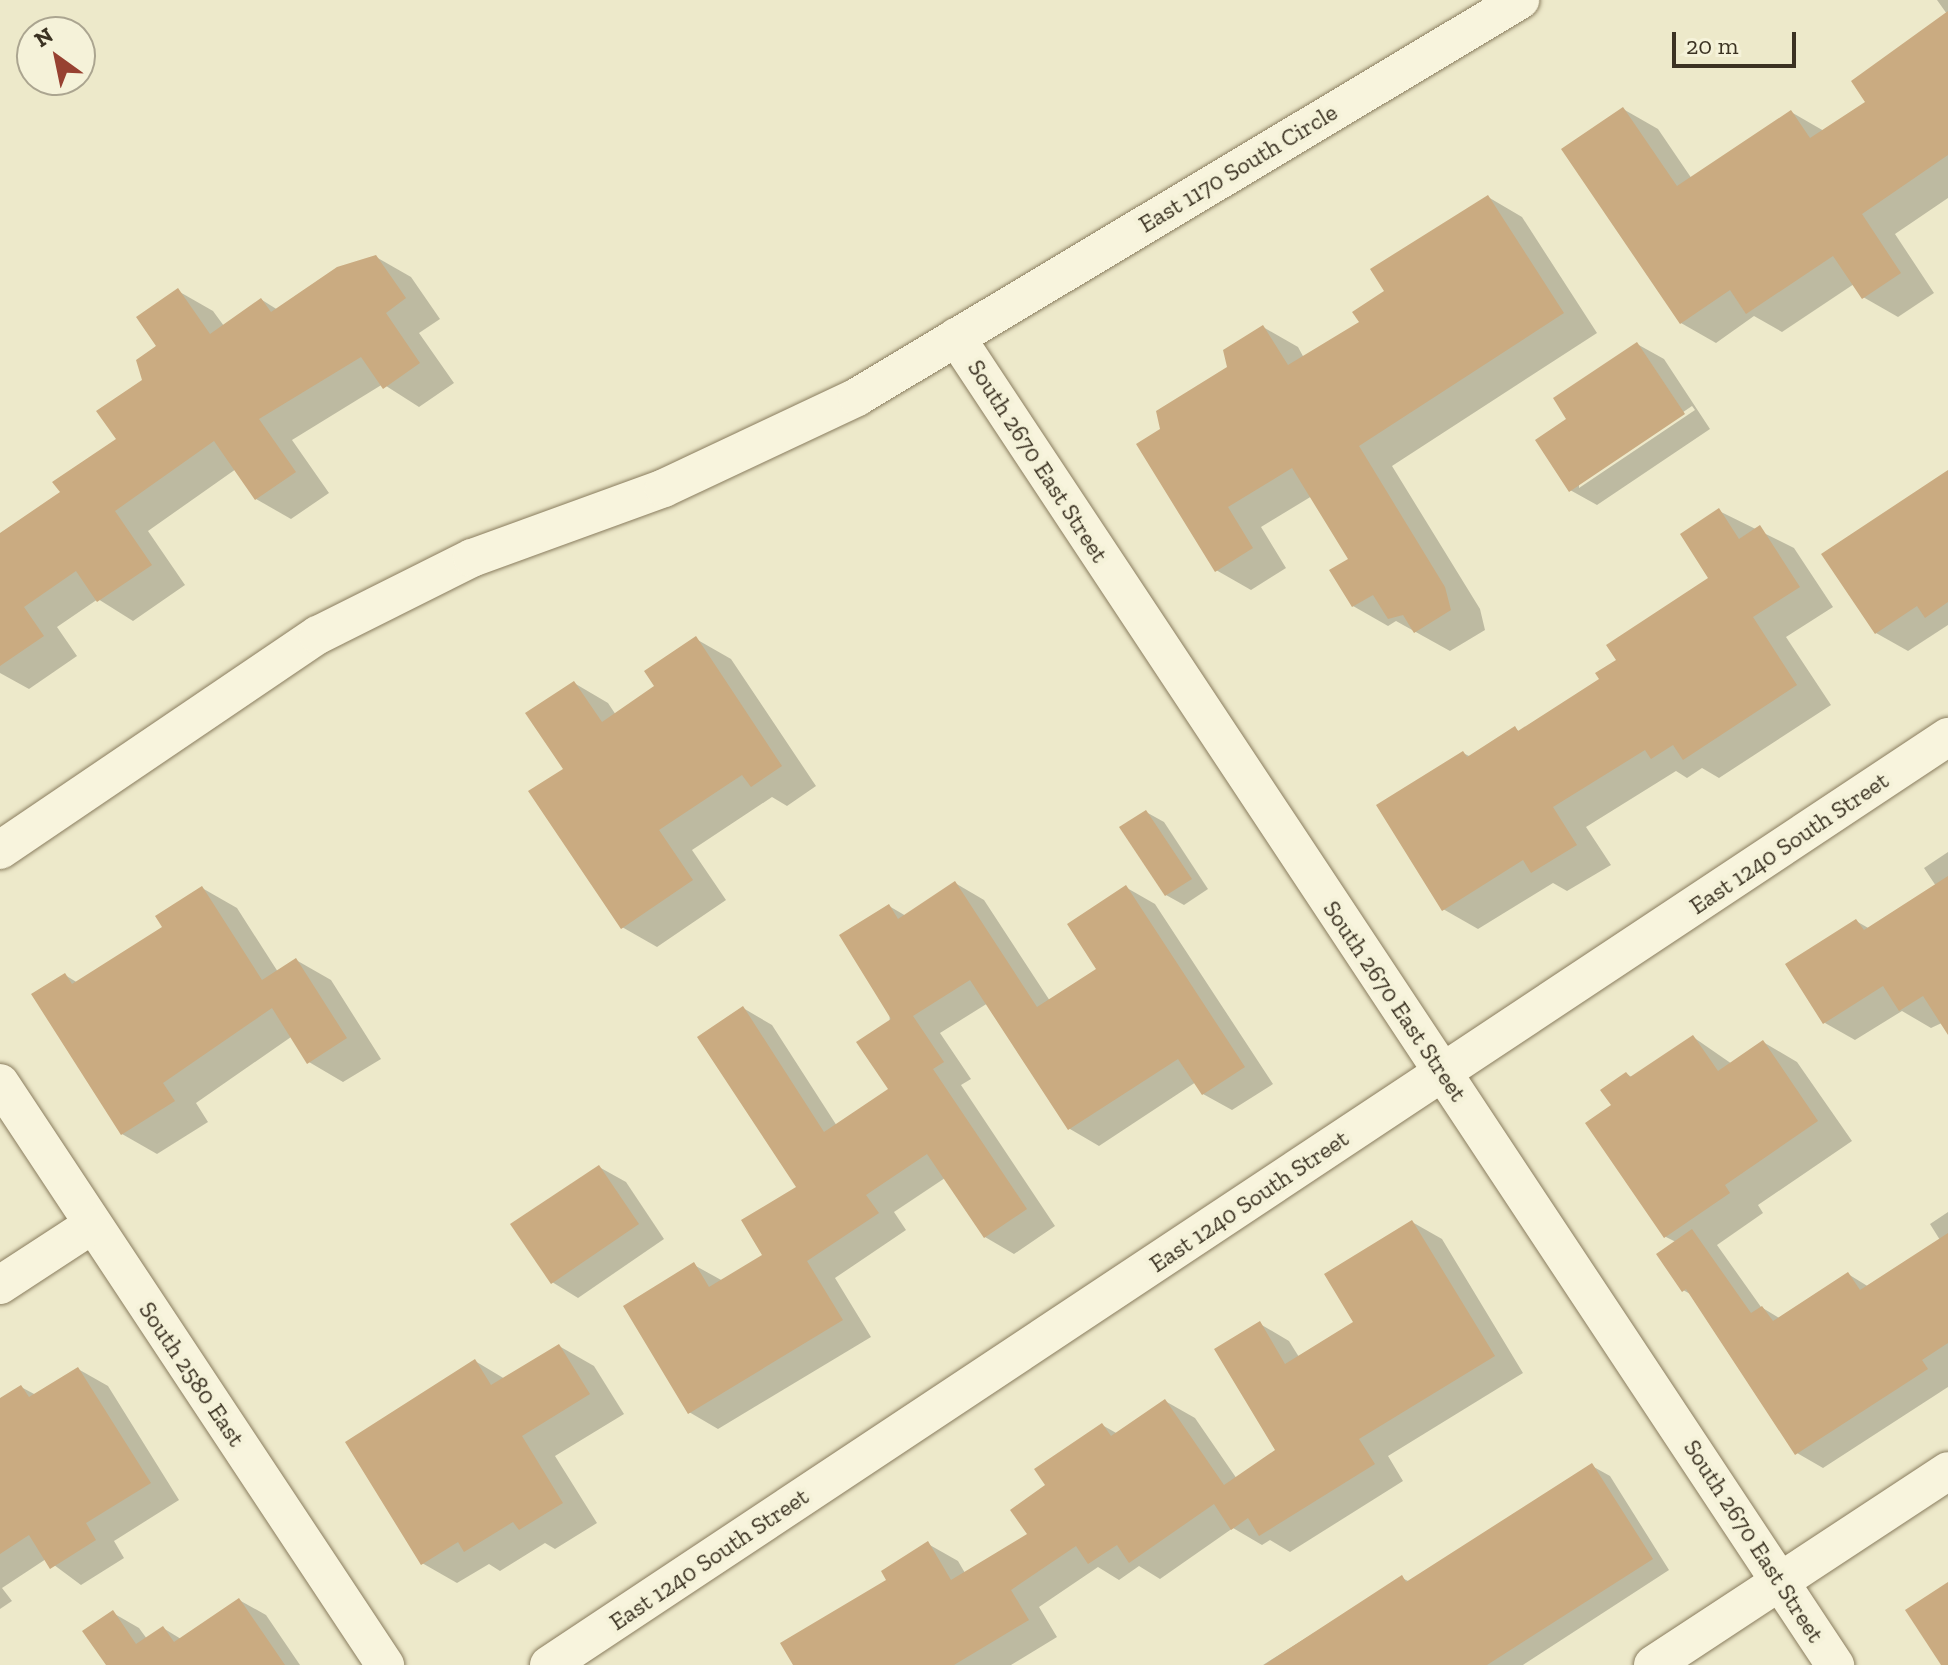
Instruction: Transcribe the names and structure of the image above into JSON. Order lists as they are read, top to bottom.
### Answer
{
  "streets": {
    "street": [
      "East 1170 South Circle",
      "South 2670 East Street",
      "East 1240 South Street",
      "South 2580 East"
    ]
  },
  "crossings": [
    ["East 1170 South Circle", "South 2670 East Street"],
    ["South 2670 East Street", "East 1240 South Street"]
  ],
  "scale_bar": "20 m",
  "north": "top left"
}
